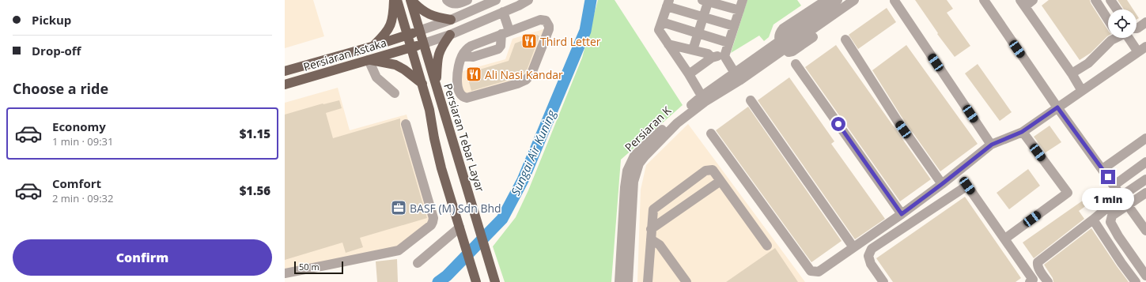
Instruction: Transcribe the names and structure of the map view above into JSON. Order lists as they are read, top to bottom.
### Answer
{
  "streets": {
    "main road": ["Persiaran Astaka", "Persiaran Tebar Layar"],
    "street": ["Persiaran K"]
  },
  "crossings": [
    ["Persiaran Astaka", "Persiaran Tebar Layar"]
  ],
  "water": ["Sungai Air Kuning"],
  "places": {
    "restaurant": ["Third Letter", "Ali Nasi Kandar"],
    "office": ["BASF (M) Sdn Bhd"]
  },
  "scale_bar": "50 m",
  "page": {
    "banner": ["Pickup", "Drop-off"],
    "heading": "Choose a ride",
    "list": [
      {
        "name": "Economy",
        "note": "1 min · 09:31",
        "value": "$1.15"
      },
      {
        "name": "Comfort",
        "note": "2 min · 09:32",
        "value": "$1.56"
      }
    ],
    "bubble": "1 min",
    "buttons": "Confirm",
    "scale": "50 m"
  }
}
